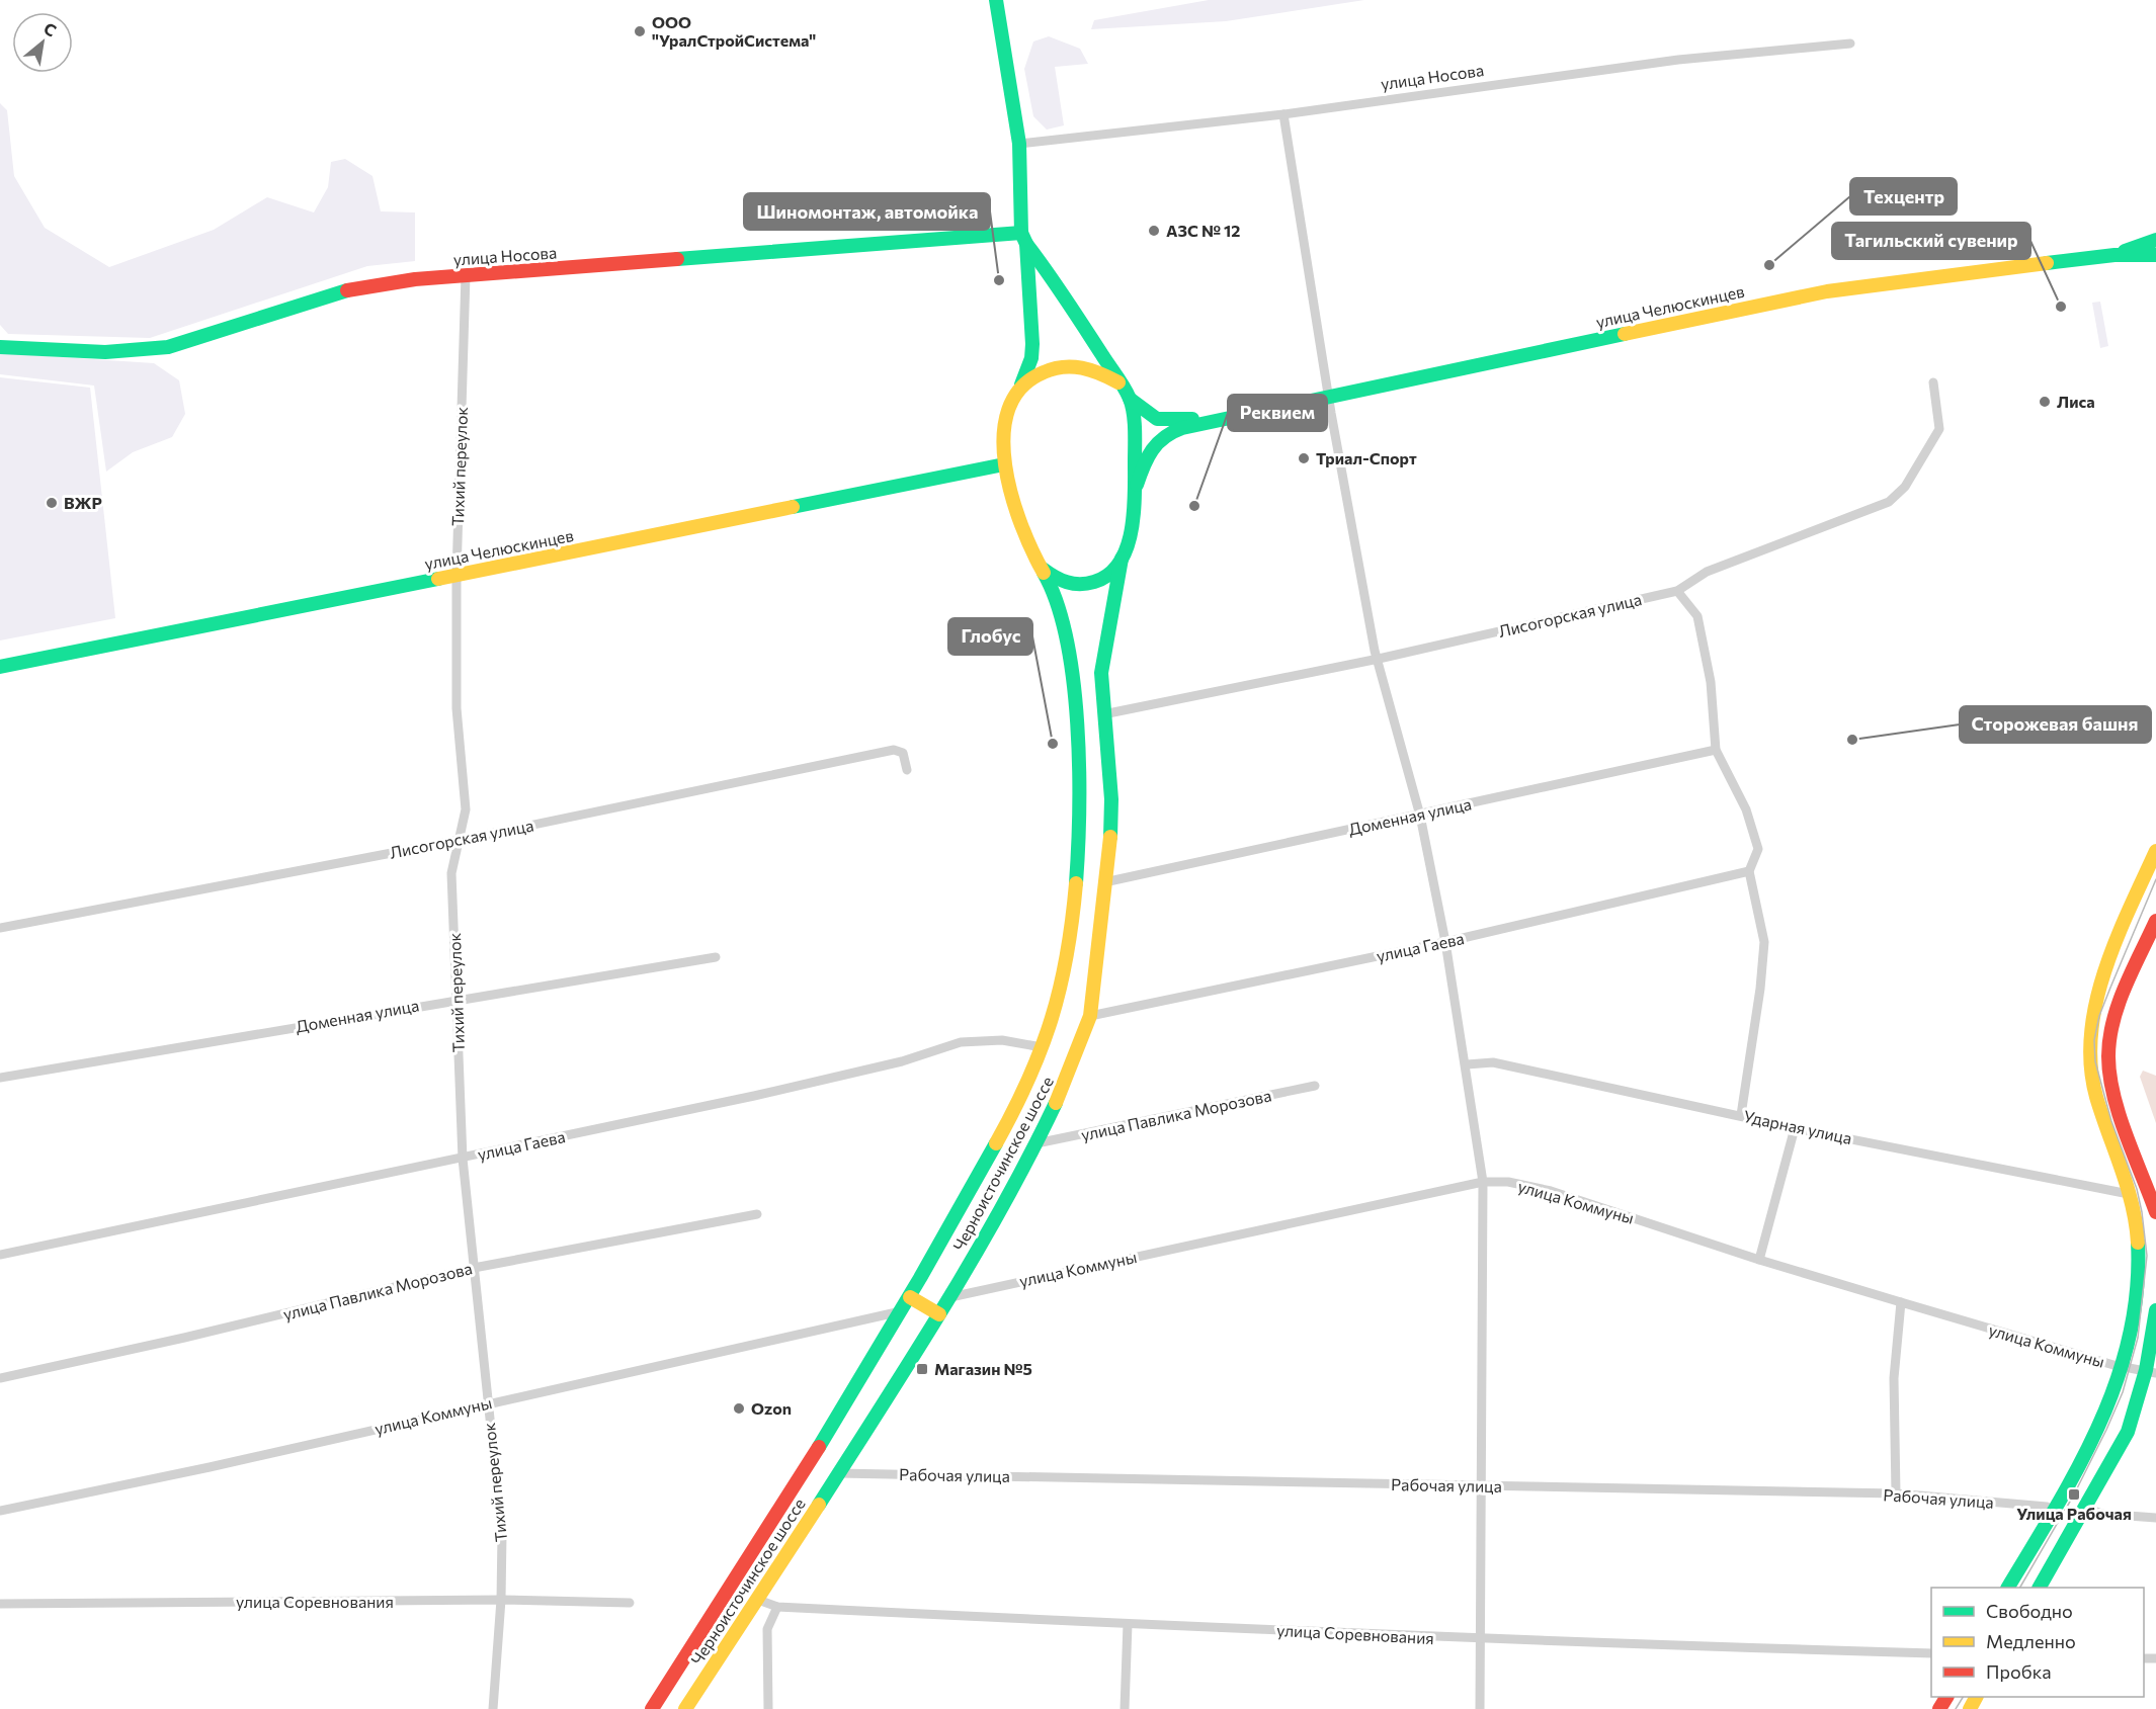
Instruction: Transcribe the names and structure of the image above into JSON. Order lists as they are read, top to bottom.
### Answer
{
  "streets": {
    "main road": ["улица Носова", "улица Челюскинцев", "Черноисточинское шоссе"],
    "street": [
      "Тихий переулок",
      "Лисогорская улица",
      "Доменная улица",
      "улица Гаева",
      "улица Павлика Морозова",
      "Ударная улица",
      "улица Коммуны",
      "Рабочая улица",
      "улица Соревнования"
    ]
  },
  "crossings": [
    ["улица Носова", "Тихий переулок"],
    ["улица Челюскинцев", "Тихий переулок"],
    ["улица Челюскинцев", "Черноисточинское шоссе"],
    ["Тихий переулок", "Лисогорская улица"],
    ["Тихий переулок", "Доменная улица"],
    ["Тихий переулок", "улица Гаева"],
    ["Тихий переулок", "улица Павлика Морозова"],
    ["Тихий переулок", "улица Коммуны"],
    ["Тихий переулок", "улица Соревнования"],
    ["Лисогорская улица", "Черноисточинское шоссе"],
    ["Доменная улица", "Черноисточинское шоссе"],
    ["улица Гаева", "Черноисточинское шоссе"],
    ["улица Павлика Морозова", "Черноисточинское шоссе"],
    ["Черноисточинское шоссе", "улица Коммуны"],
    ["Черноисточинское шоссе", "Рабочая улица"],
    ["Черноисточинское шоссе", "улица Соревнования"]
  ],
  "places": {
    "other": [
      "ООО \"УралСтройСистема\"",
      "АЗС № 12",
      "Техцентр",
      "Шиномонтаж, автомойка",
      "Тагильский сувенир",
      "Лиса",
      "Триал-Спорт",
      "ВЖР",
      "Реквием",
      "Сторожевая башня",
      "Глобус",
      "Ozon"
    ],
    "transit": ["Магазин №5", "Улица Рабочая"]
  },
  "legend": ["Свободно", "Медленно", "Пробка"],
  "north": "top right"
}
